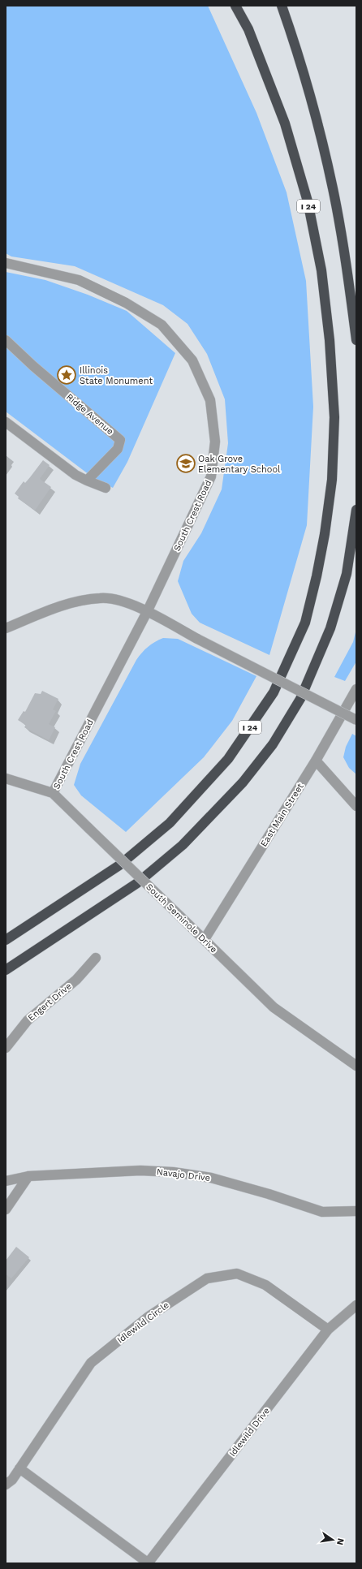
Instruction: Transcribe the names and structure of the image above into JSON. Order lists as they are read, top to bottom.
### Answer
{
  "streets": {
    "highway": ["I 24"],
    "street": [
      "Ridge Avenue",
      "South Crest Road",
      "East Main Street",
      "South Seminole Drive",
      "Engert Drive",
      "Navajo Drive",
      "Idlewild Circle",
      "Idlewild Drive"
    ]
  },
  "crossings": [
    ["South Crest Road", "South Seminole Drive"],
    ["East Main Street", "South Seminole Drive"],
    ["Idlewild Circle", "Idlewild Drive"]
  ],
  "places": {
    "place": ["Illinois State Monument"],
    "school or university": ["Oak Grove Elementary School"]
  },
  "north": "right"
}
